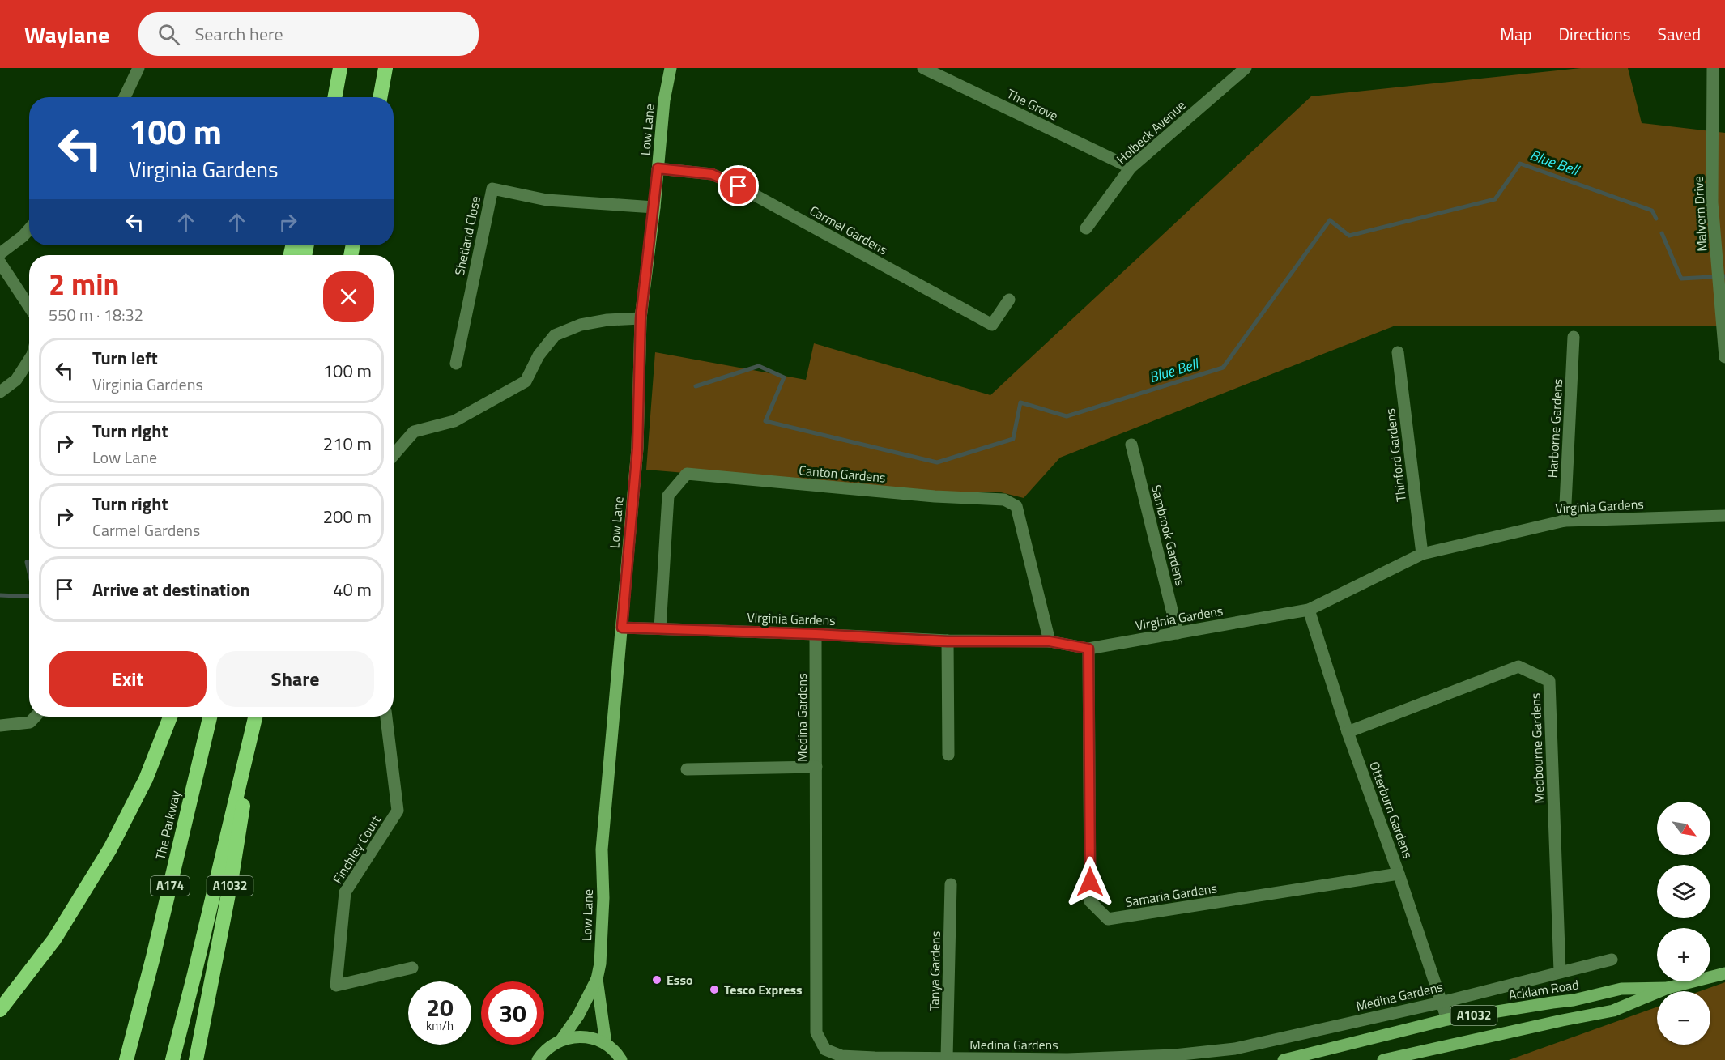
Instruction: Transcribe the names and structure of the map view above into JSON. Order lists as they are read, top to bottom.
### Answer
{
  "streets": {
    "highway": ["The Parkway", "A174", "A1032"],
    "main road": ["Low Lane", "Acklam Road"],
    "street": [
      "The Grove",
      "Holbeck Avenue",
      "Malvern Drive",
      "Carmel Gardens",
      "Shetland Close",
      "Harborne Gardens",
      "Thinford Gardens",
      "Canton Gardens",
      "Virginia Gardens",
      "Sambrook Gardens",
      "Medina Gardens",
      "Medbourne Gardens",
      "Otterburn Gardens",
      "Finchley Court",
      "Samaria Gardens",
      "Tanya Gardens"
    ]
  },
  "crossings": [
    ["The Grove", "Holbeck Avenue"],
    ["Low Lane", "Carmel Gardens"],
    ["Low Lane", "Shetland Close"],
    ["Low Lane", "Virginia Gardens"],
    ["Harborne Gardens", "Virginia Gardens"],
    ["Thinford Gardens", "Virginia Gardens"],
    ["Canton Gardens", "Virginia Gardens"],
    ["Virginia Gardens", "Sambrook Gardens"],
    ["Virginia Gardens", "Medina Gardens"],
    ["Virginia Gardens", "Otterburn Gardens"],
    ["Virginia Gardens", "Samaria Gardens"],
    ["Medina Gardens", "Medbourne Gardens"],
    ["Medina Gardens", "Otterburn Gardens"],
    ["Medina Gardens", "Tanya Gardens"],
    ["Medbourne Gardens", "Otterburn Gardens"],
    ["Otterburn Gardens", "Samaria Gardens"],
    ["Otterburn Gardens", "Acklam Road"]
  ],
  "water": ["Blue Bell"],
  "places": ["Esso", "Tesco Express"],
  "north": "bottom right",
  "page": {
    "header": "Waylane",
    "search": "Search here",
    "nav": ["Map", "Directions", "Saved"],
    "turn": ["100 m", "Virginia Gardens"],
    "heading": ["2 min", "550 m · 18:32"],
    "list": [
      {
        "name": "Turn left",
        "note": "Virginia Gardens",
        "value": "100 m"
      },
      {
        "name": "Turn right",
        "note": "Low Lane",
        "value": "210 m"
      },
      {
        "name": "Turn right",
        "note": "Carmel Gardens",
        "value": "200 m"
      },
      {
        "name": "Arrive at destination",
        "value": "40 m"
      }
    ],
    "buttons": ["Exit", "Share"],
    "map_buttons": ["+", "−"],
    "speed": "20 km/h",
    "limit": "30"
  }
}
